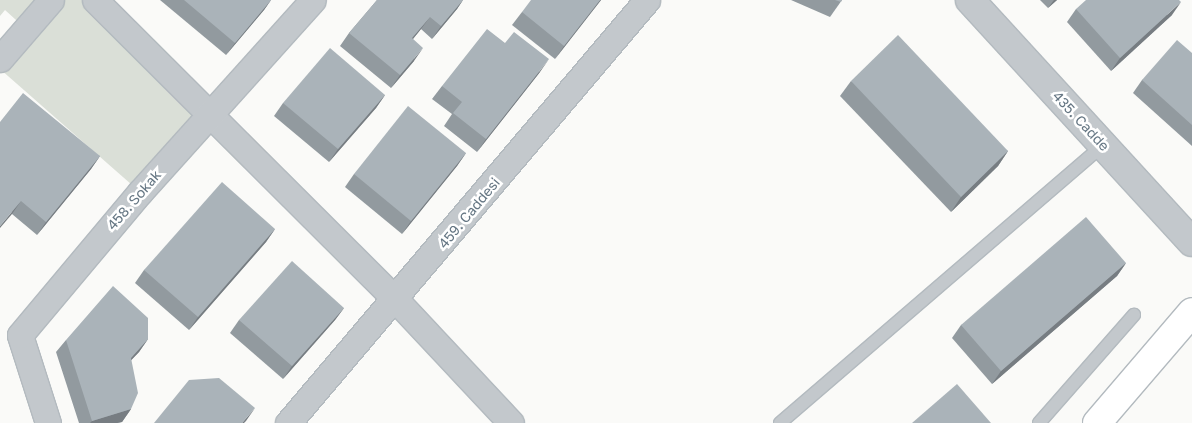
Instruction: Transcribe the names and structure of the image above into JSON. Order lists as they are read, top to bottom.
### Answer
{
  "streets": {
    "street": ["435. Cadde", "458. Sokak", "459. Caddesi"]
  }
}
